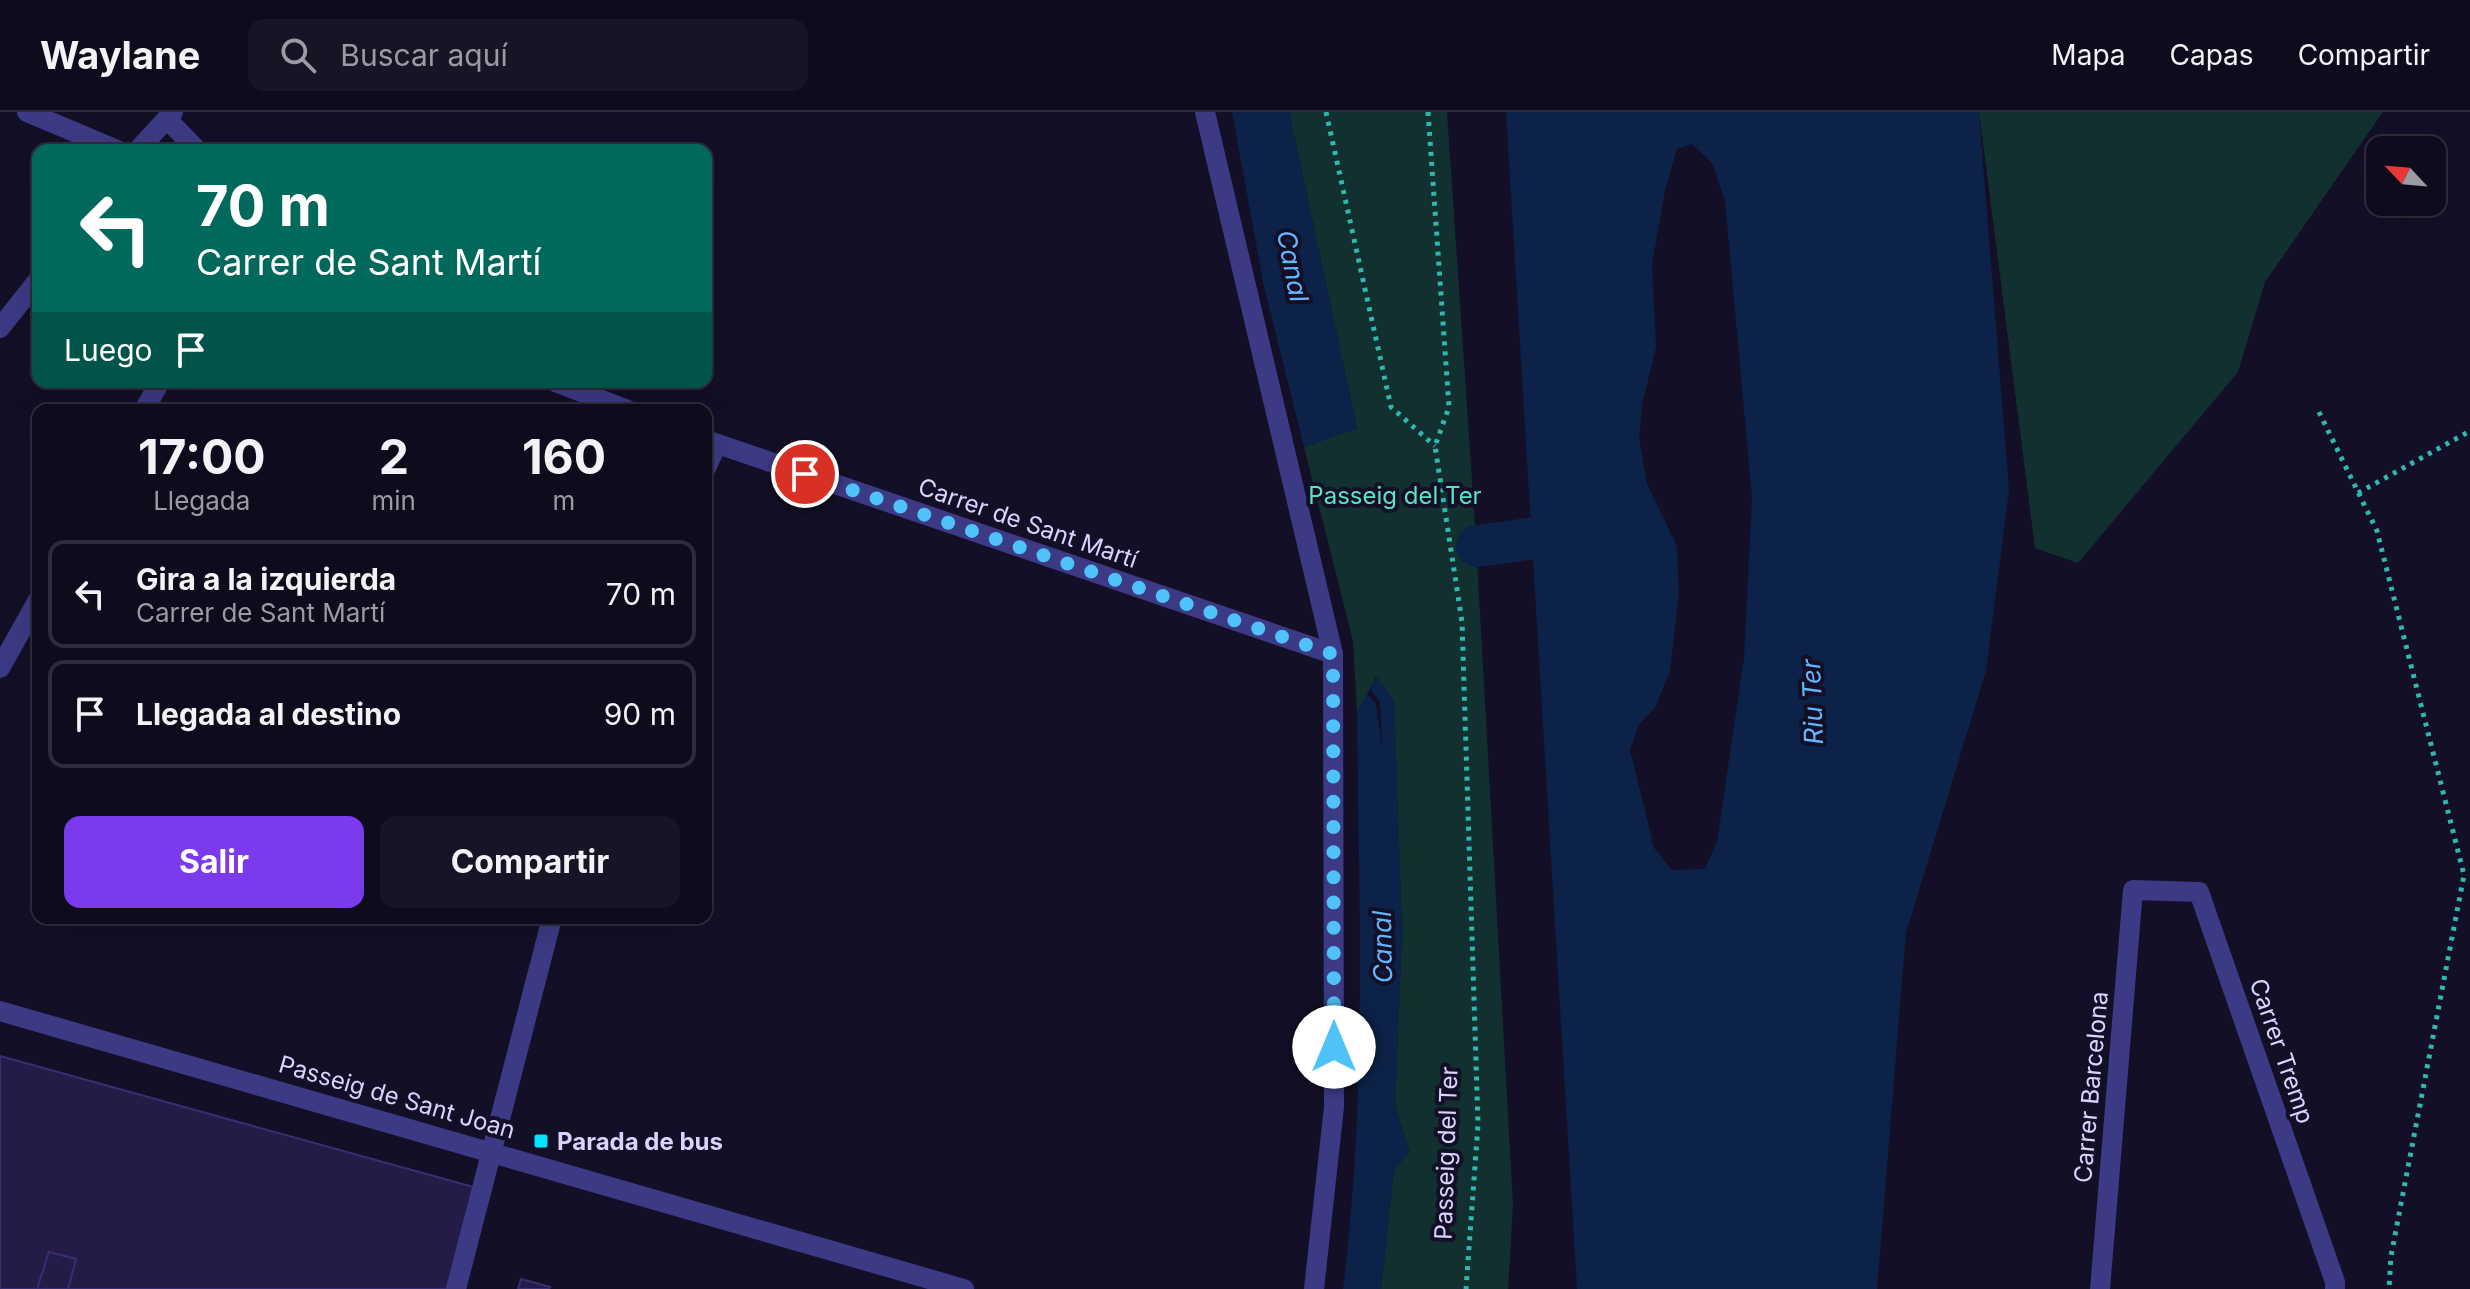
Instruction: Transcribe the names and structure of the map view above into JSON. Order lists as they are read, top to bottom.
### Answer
{
  "streets": {
    "street": [
      "Carrer de Sant Martí",
      "Carrer Tremp",
      "Carrer Barcelona",
      "Passeig de Sant Joan"
    ],
    "path": ["Passeig del Ter"]
  },
  "crossings": [
    ["Carrer Tremp", "Carrer Barcelona"]
  ],
  "water": ["Canal", "Riu Ter"],
  "parks": ["Passeig del Ter"],
  "places": {
    "transit": ["Parada de bus"]
  },
  "north": "top left",
  "page": {
    "header": "Waylane",
    "search": "Buscar aquí",
    "nav": ["Mapa", "Capas", "Compartir"],
    "turn": ["70 m", "Carrer de Sant Martí"],
    "then": "Luego",
    "eta": [
      "17:00",
      "Llegada",
      "2",
      "min",
      "160",
      "m"
    ],
    "list": [
      {
        "name": "Gira a la izquierda",
        "note": "Carrer de Sant Martí",
        "value": "70 m"
      },
      {
        "name": "Llegada al destino",
        "value": "90 m"
      }
    ],
    "buttons": ["Salir", "Compartir"]
  }
}
